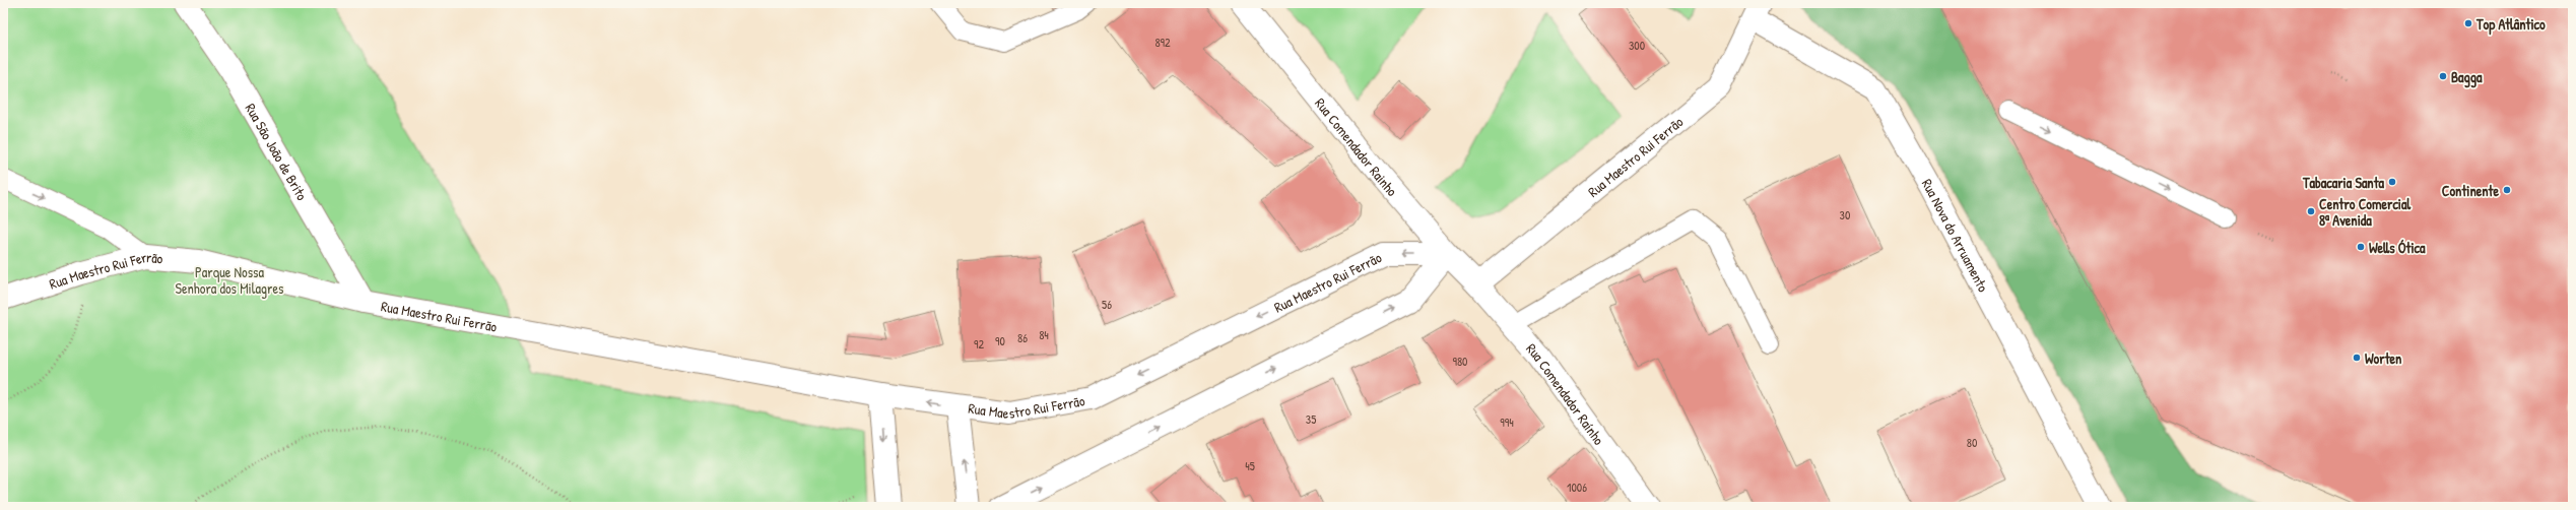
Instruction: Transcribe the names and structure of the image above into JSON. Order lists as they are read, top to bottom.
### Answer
{
  "streets": {
    "street": [
      "Rua Comendador Rainho",
      "Rua São João de Brito",
      "Rua Maestro Rui Ferrão",
      "Rua Nova do Arruamento",
      "Rua Comendador Raínho"
    ]
  },
  "crossings": [
    ["Rua Comendador Rainho", "Rua Maestro Rui Ferrão"],
    ["Rua Comendador Rainho", "Rua Comendador Raínho"],
    ["Rua São João de Brito", "Rua Maestro Rui Ferrão"],
    ["Rua Maestro Rui Ferrão", "Rua Nova do Arruamento"],
    ["Rua Maestro Rui Ferrão", "Rua Comendador Raínho"]
  ],
  "parks": ["Parque Nossa Senhora dos Milagres"],
  "places": [
    "Top Atlântico",
    "Bagga",
    "Tabacaria Santa",
    "Continente",
    "Centro Comercial 8ª Avenida",
    "Wells Ótica",
    "Worten"
  ],
  "house_numbers": [
    "892",
    "300",
    "30",
    "56",
    "84",
    "86",
    "90",
    "92",
    "980",
    "35",
    "994",
    "80",
    "45",
    "1006"
  ]
}
